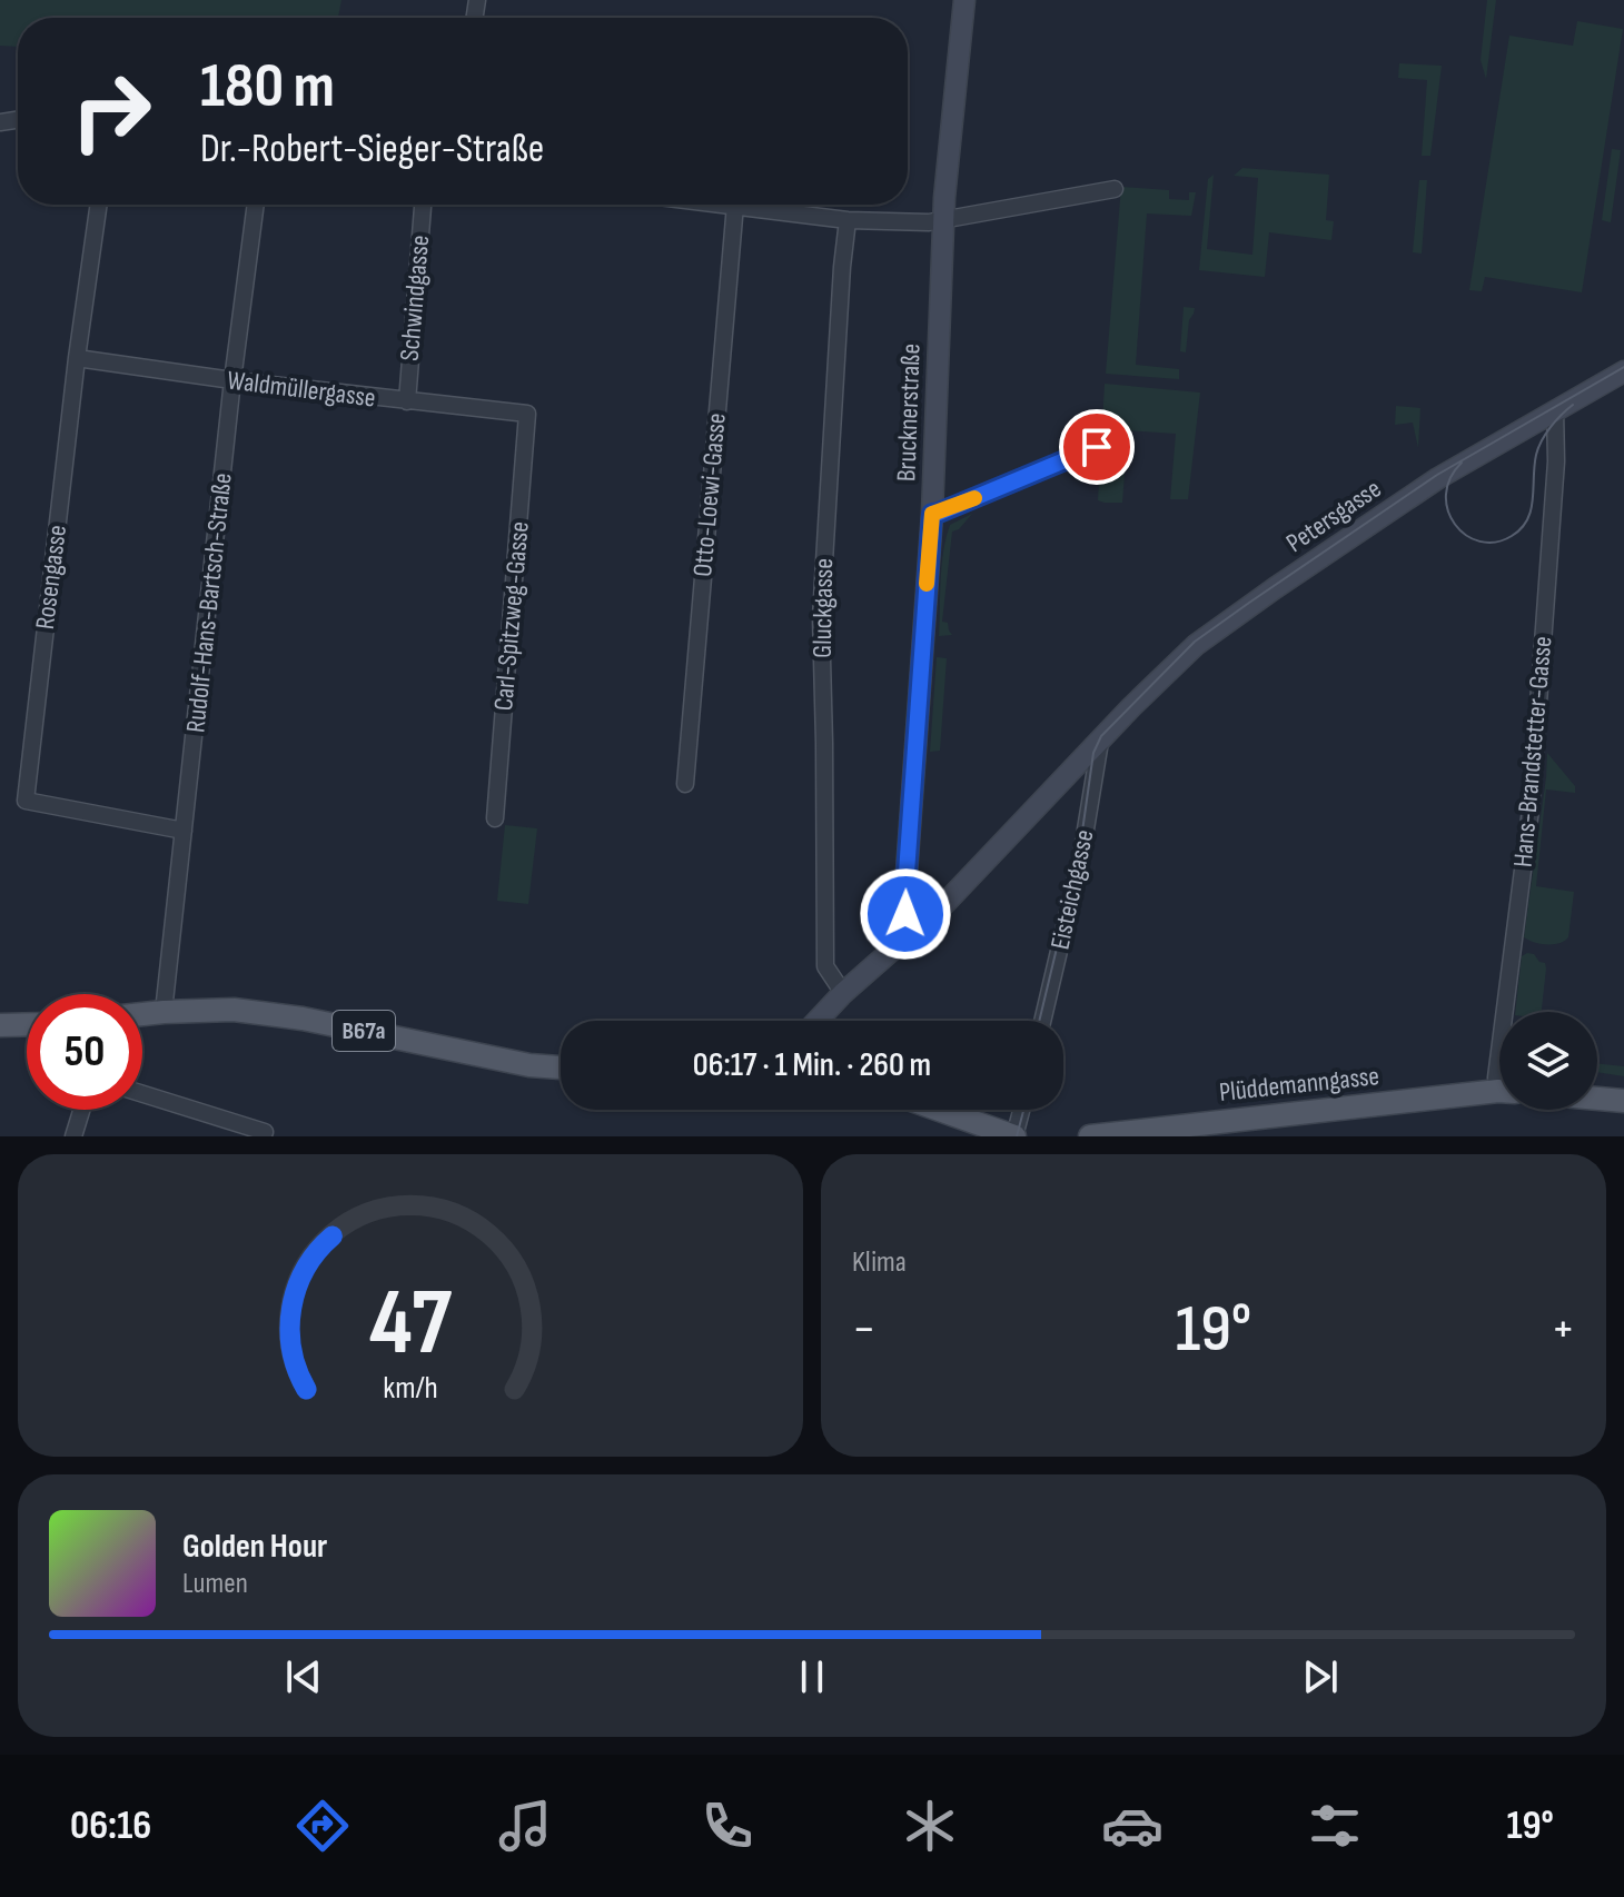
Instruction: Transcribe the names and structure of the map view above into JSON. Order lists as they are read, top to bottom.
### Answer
{
  "streets": {
    "main road": [
      "Brucknerstraße",
      "Petersgasse",
      "B67a",
      "Plüddemanngasse"
    ],
    "street": [
      "Schwindgasse",
      "Waldmüllergasse",
      "Otto-Loewi-Gasse",
      "Rosengasse",
      "Rudolf-Hans-Bartsch-Straße",
      "Gluckgasse",
      "Carl-Spitzweg-Gasse",
      "Hans-Brandstetter-Gasse",
      "Eisteichgasse"
    ]
  },
  "crossings": [
    ["Schwindgasse", "Waldmüllergasse"],
    ["Waldmüllergasse", "Rosengasse"],
    ["Waldmüllergasse", "Rudolf-Hans-Bartsch-Straße"],
    ["Waldmüllergasse", "Carl-Spitzweg-Gasse"],
    ["Brucknerstraße", "Petersgasse"],
    ["Petersgasse", "Gluckgasse"],
    ["Petersgasse", "Hans-Brandstetter-Gasse"],
    ["Petersgasse", "Eisteichgasse"],
    ["Rosengasse", "Rudolf-Hans-Bartsch-Straße"],
    ["Rudolf-Hans-Bartsch-Straße", "B67a"]
  ],
  "page": {
    "turn": ["180 m", "Dr.-Robert-Sieger-Straße"],
    "limit": "50",
    "trip": "06:17 · 1 Min. · 260 m",
    "tile": "Klima",
    "heat": ["−", "19°", "+"],
    "song": ["Golden Hour", "Lumen"],
    "tabs": ["06:16", "19°"],
    "gauge": ["47", "km/h"]
  }
}
